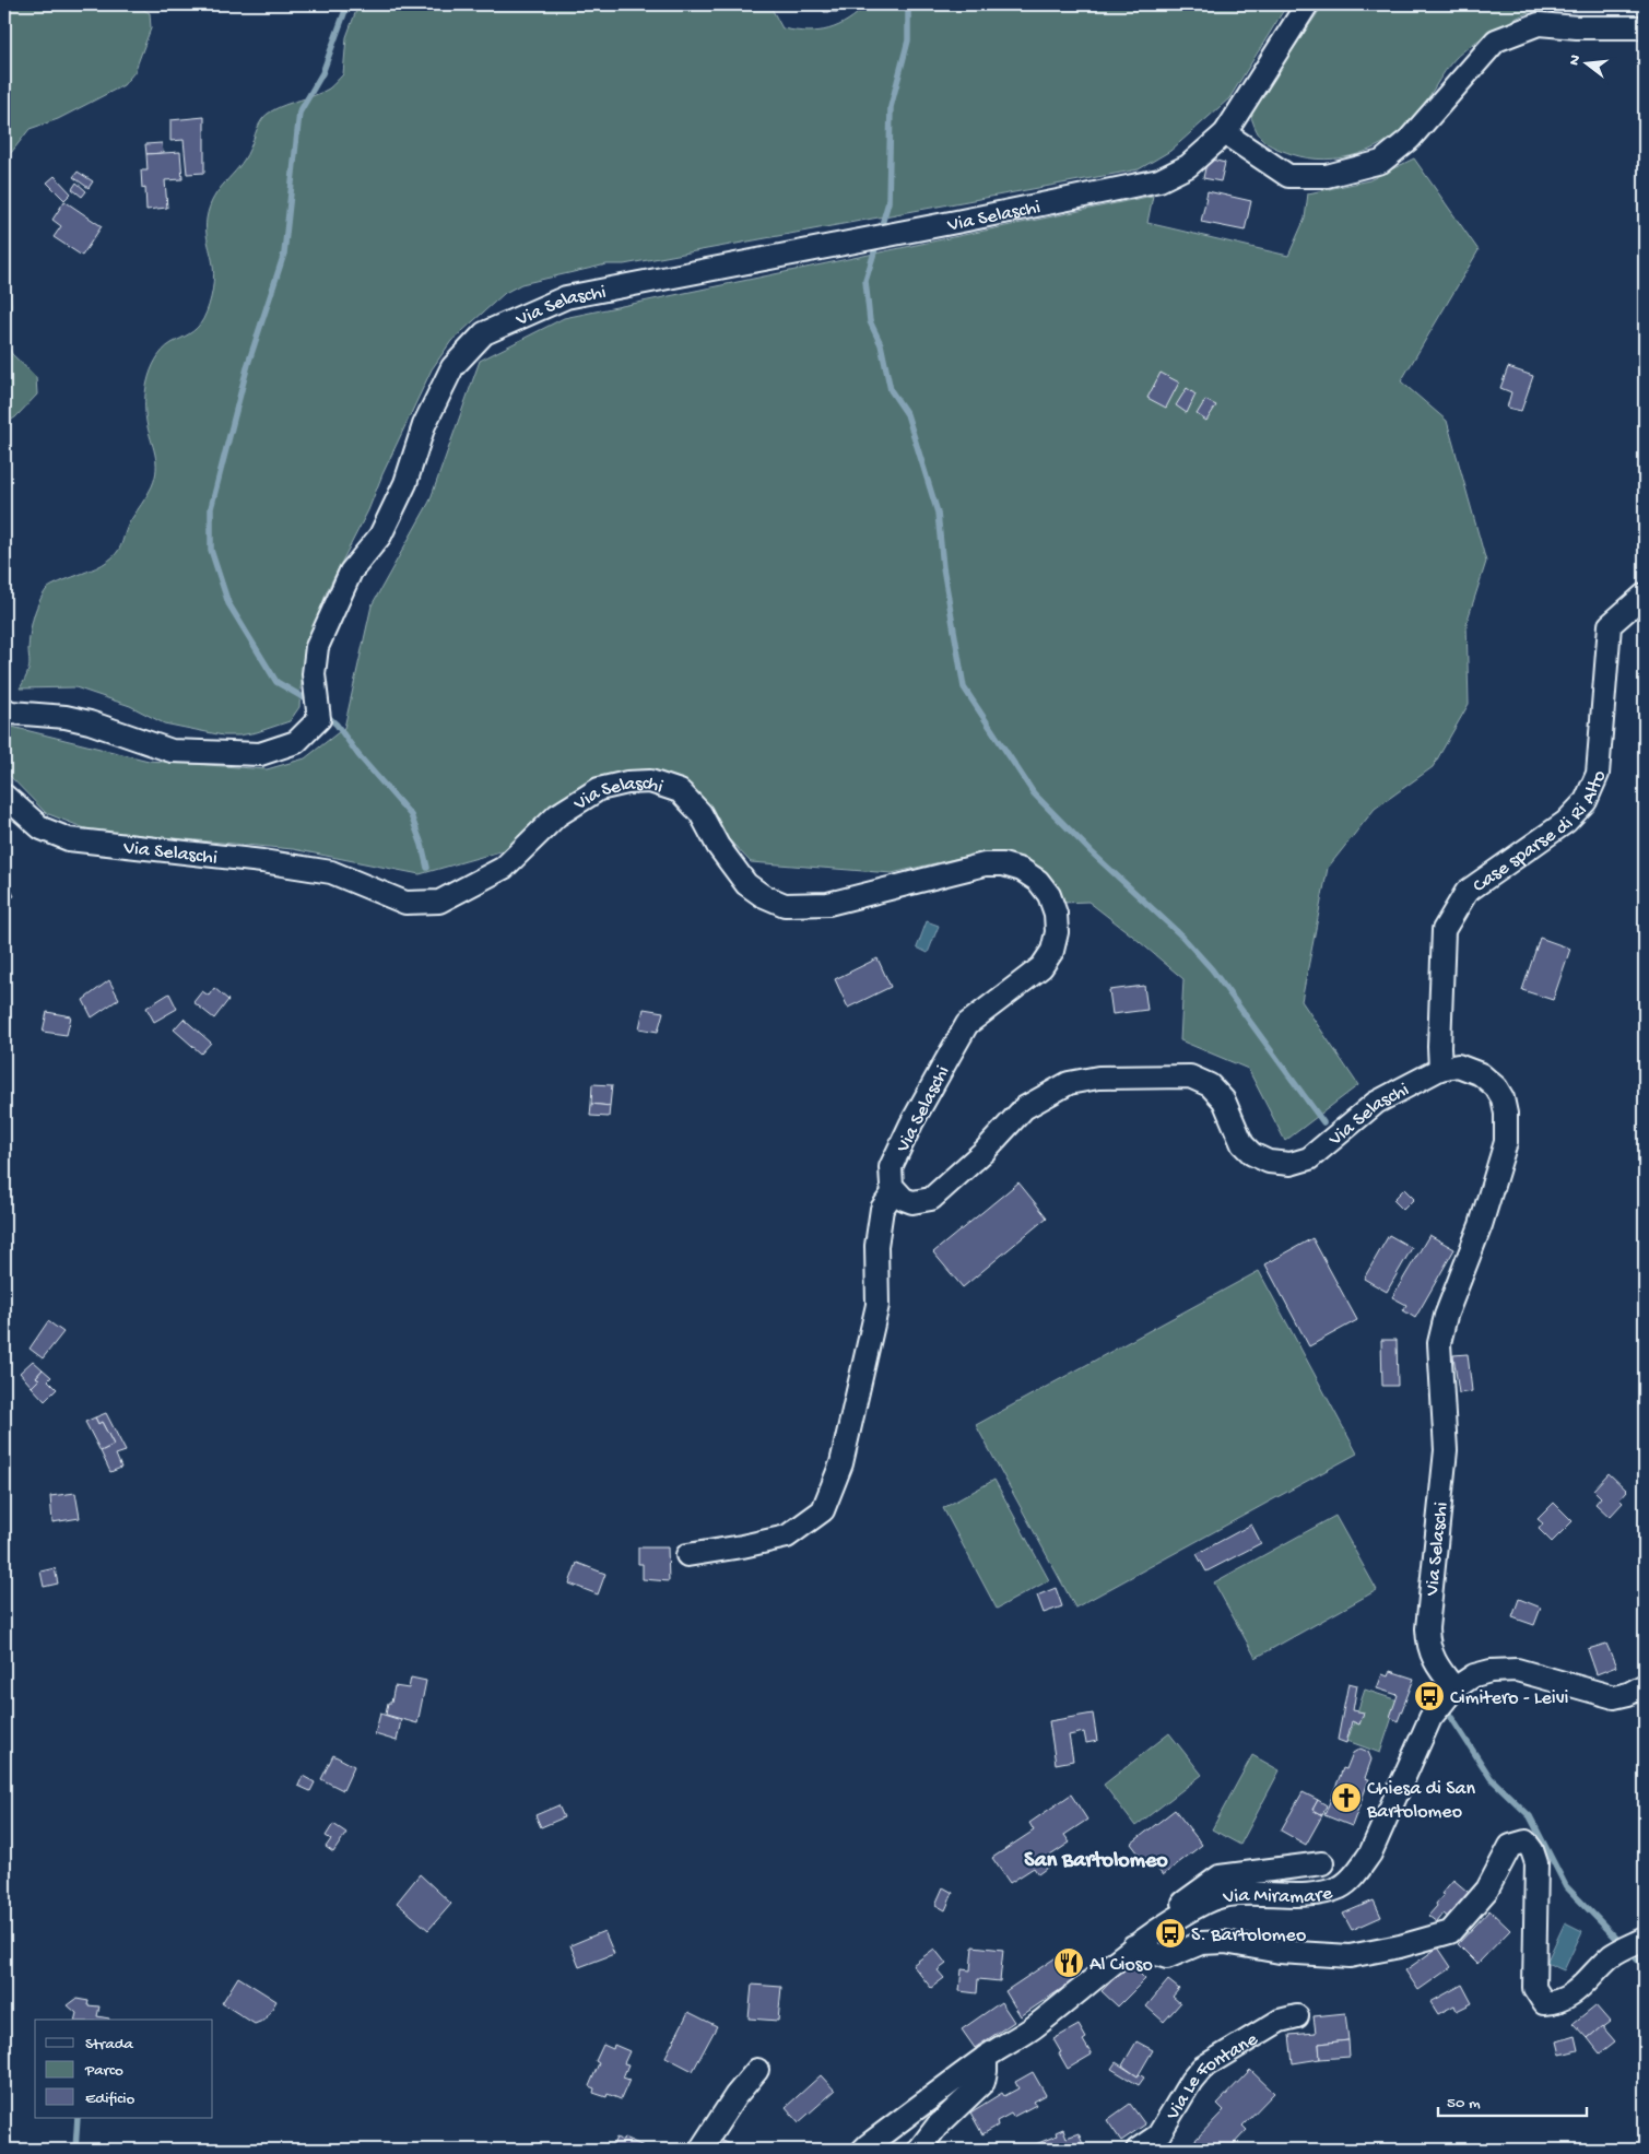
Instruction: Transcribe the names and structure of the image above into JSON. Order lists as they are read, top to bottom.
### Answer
{
  "streets": {
    "street": [
      "Via Selaschi",
      "Case sparse di Ri Alto",
      "Via Miramare",
      "Via Le Fontane"
    ]
  },
  "crossings": [
    ["Via Selaschi", "Case sparse di Ri Alto"],
    ["Via Selaschi", "Via Miramare"]
  ],
  "districts": ["San Bartolomeo"],
  "places": {
    "bus stop": ["Cimitero - Leivi", "S. Bartolomeo"],
    "church": ["Chiesa di San Bartolomeo"],
    "restaurant": ["Al Cioso"]
  },
  "legend": ["Strada", "Parco", "Edificio"],
  "scale_bar": "50 m",
  "north": "left"
}
